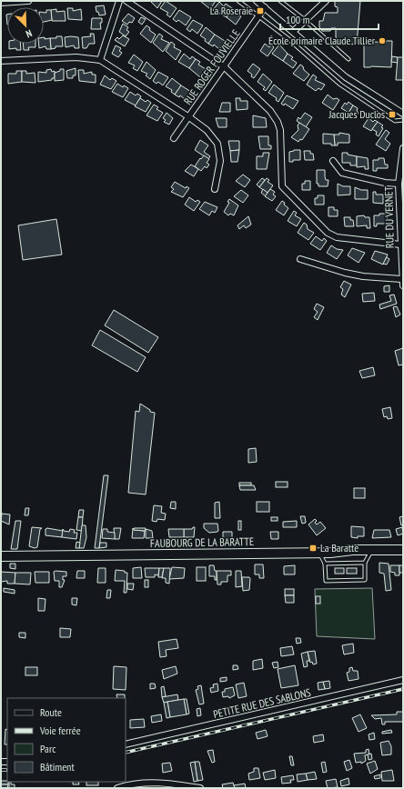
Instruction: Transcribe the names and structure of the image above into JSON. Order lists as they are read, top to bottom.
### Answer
{
  "streets": {
    "main road": ["FAUBOURG DE LA BARATTE"],
    "street": ["RUE ROGER FOUVIELLE", "RUE DU VERNET", "PETITE RUE DES SABLONS"]
  },
  "places": {
    "transit": ["La Roseraie", "Jacques Duclos", "La Baratte"],
    "other": ["École primaire Claude Tillier"]
  },
  "legend": [
    "Route",
    "Voie ferrée",
    "Parc",
    "Bâtiment"
  ],
  "scale_bar": "100 m",
  "north": "bottom right"
}
